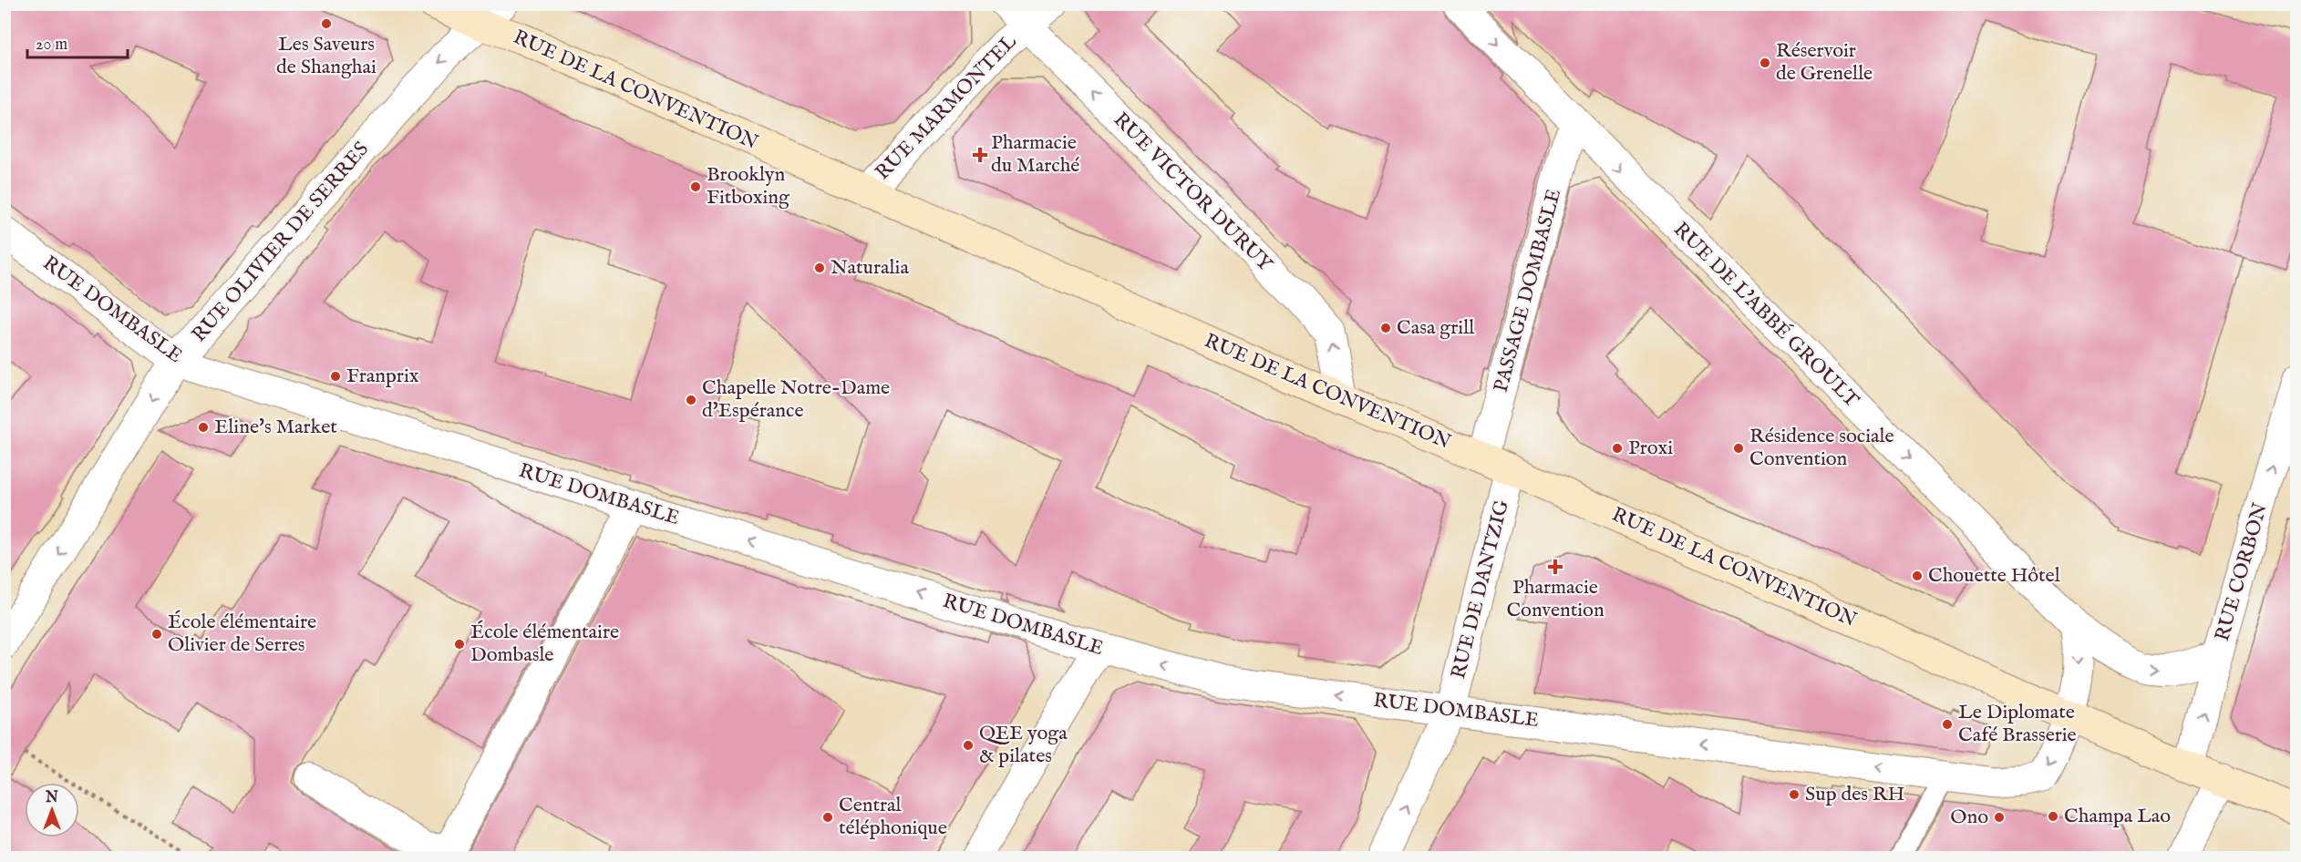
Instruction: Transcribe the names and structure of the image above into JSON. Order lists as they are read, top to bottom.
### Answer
{
  "streets": {
    "main road": ["RUE DE LA CONVENTION"],
    "street": [
      "RUE MARMONTEL",
      "RUE VICTOR DURUY",
      "RUE OLIVIER DE SERRES",
      "PASSAGE DOMBASLE",
      "RUE DOMBASLE",
      "RUE DE L'ABBÉ GROULT",
      "RUE CORBON",
      "RUE DE DANTZIG"
    ]
  },
  "crossings": [
    ["RUE DE LA CONVENTION", "RUE MARMONTEL"],
    ["RUE DE LA CONVENTION", "RUE VICTOR DURUY"],
    ["RUE DE LA CONVENTION", "RUE OLIVIER DE SERRES"],
    ["RUE DE LA CONVENTION", "PASSAGE DOMBASLE"],
    ["RUE DE LA CONVENTION", "RUE DOMBASLE"],
    ["RUE DE LA CONVENTION", "RUE CORBON"],
    ["RUE DE LA CONVENTION", "RUE DE DANTZIG"],
    ["RUE MARMONTEL", "RUE VICTOR DURUY"],
    ["RUE OLIVIER DE SERRES", "RUE DOMBASLE"],
    ["PASSAGE DOMBASLE", "RUE DE L'ABBÉ GROULT"],
    ["RUE DOMBASLE", "RUE DE DANTZIG"],
    ["RUE DE L'ABBÉ GROULT", "RUE CORBON"]
  ],
  "one_way": [
    "RUE VICTOR DURUY",
    "RUE OLIVIER DE SERRES",
    "RUE DOMBASLE",
    "RUE DE L'ABBÉ GROULT",
    "RUE CORBON",
    "RUE DE DANTZIG"
  ],
  "places": {
    "other": [
      "Les Saveurs de Shanghai",
      "Réservoir de Grenelle",
      "Brooklyn Fitboxing",
      "Naturalia",
      "Casa grill",
      "Franprix",
      "Chapelle Notre-Dame d'Espérance",
      "Eline's Market",
      "Proxi",
      "Résidence sociale Convention",
      "Chouette Hôtel",
      "École élémentaire Olivier de Serres",
      "École élémentaire Dombasle",
      "Le Diplomate Café Brasserie",
      "QEE yoga & pilates",
      "Sup des RH",
      "Champa Lao",
      "Central téléphonique",
      "Ono"
    ],
    "health": ["Pharmacie du Marché", "Pharmacie Convention"]
  },
  "scale_bar": "20 m",
  "north": "top"
}
